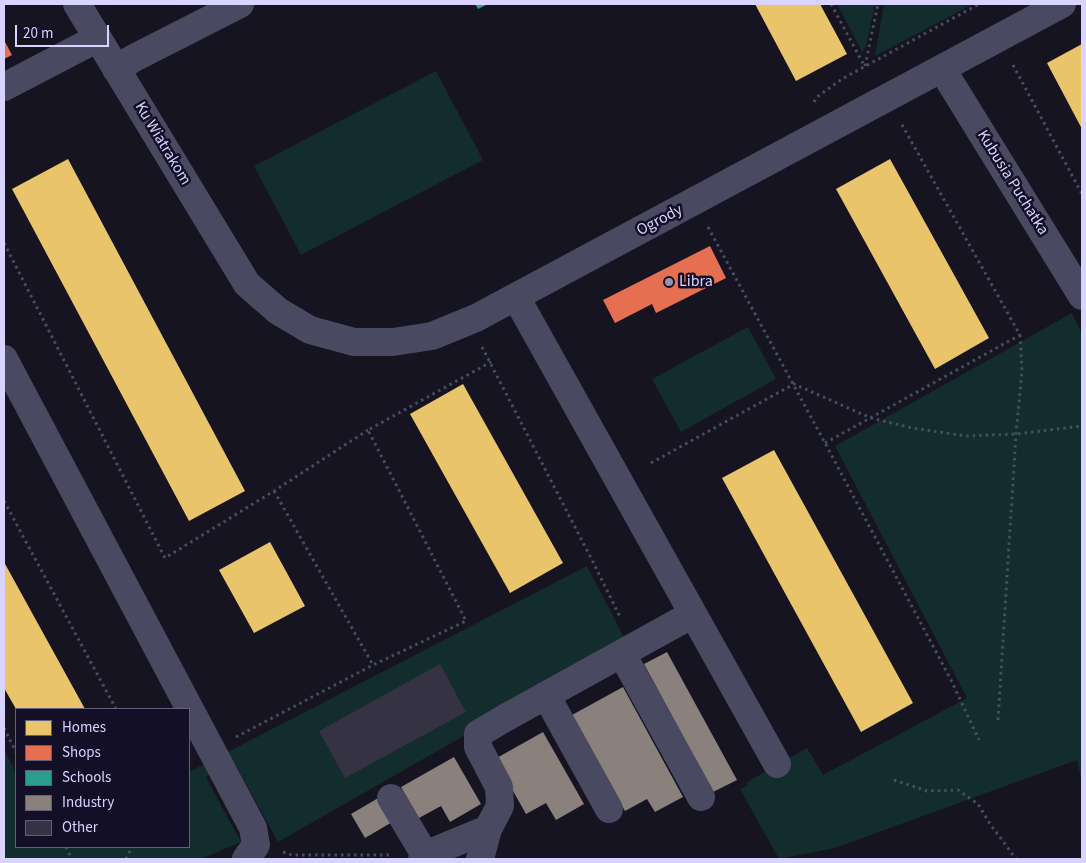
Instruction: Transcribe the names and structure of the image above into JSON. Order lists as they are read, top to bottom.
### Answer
{
  "streets": {
    "street": ["Ku Wiatrakom", "Kubusia Puchatka", "Ogrody"]
  },
  "crossings": [
    ["Ku Wiatrakom", "Ogrody"],
    ["Kubusia Puchatka", "Ogrody"]
  ],
  "places": ["Libra"],
  "legend": [
    "Homes",
    "Shops",
    "Schools",
    "Industry",
    "Other"
  ],
  "scale_bar": "20 m"
}
